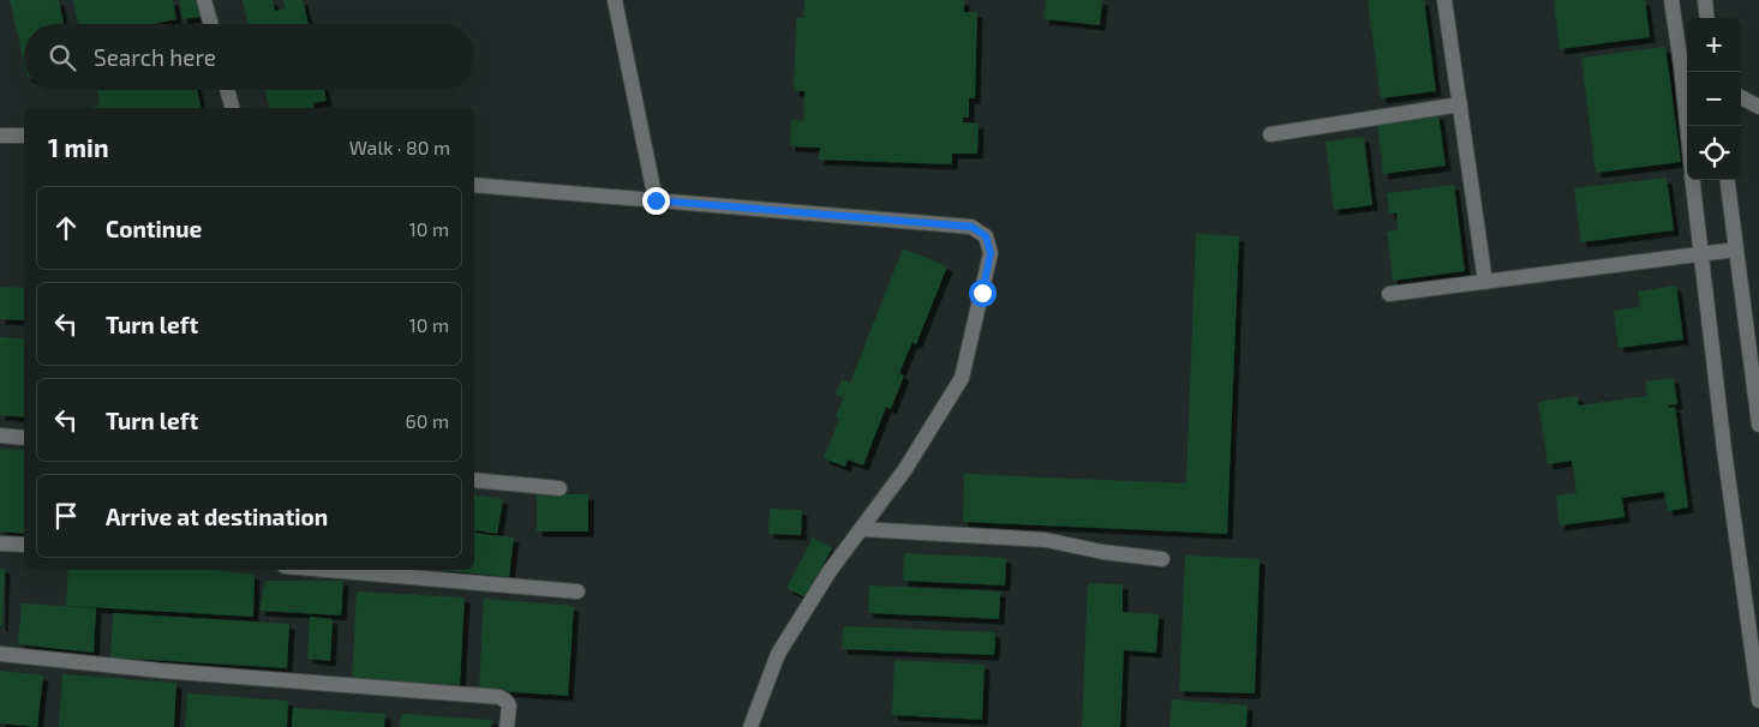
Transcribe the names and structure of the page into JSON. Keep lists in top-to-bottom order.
{
  "page": {
    "map_buttons": ["+", "−"],
    "search": "Search here",
    "heading": ["1 min", "Walk · 80 m"],
    "list": [
      ["Continue", "10 m"],
      ["Turn left", "10 m"],
      ["Turn left", "60 m"],
      "Arrive at destination"
    ]
  }
}
